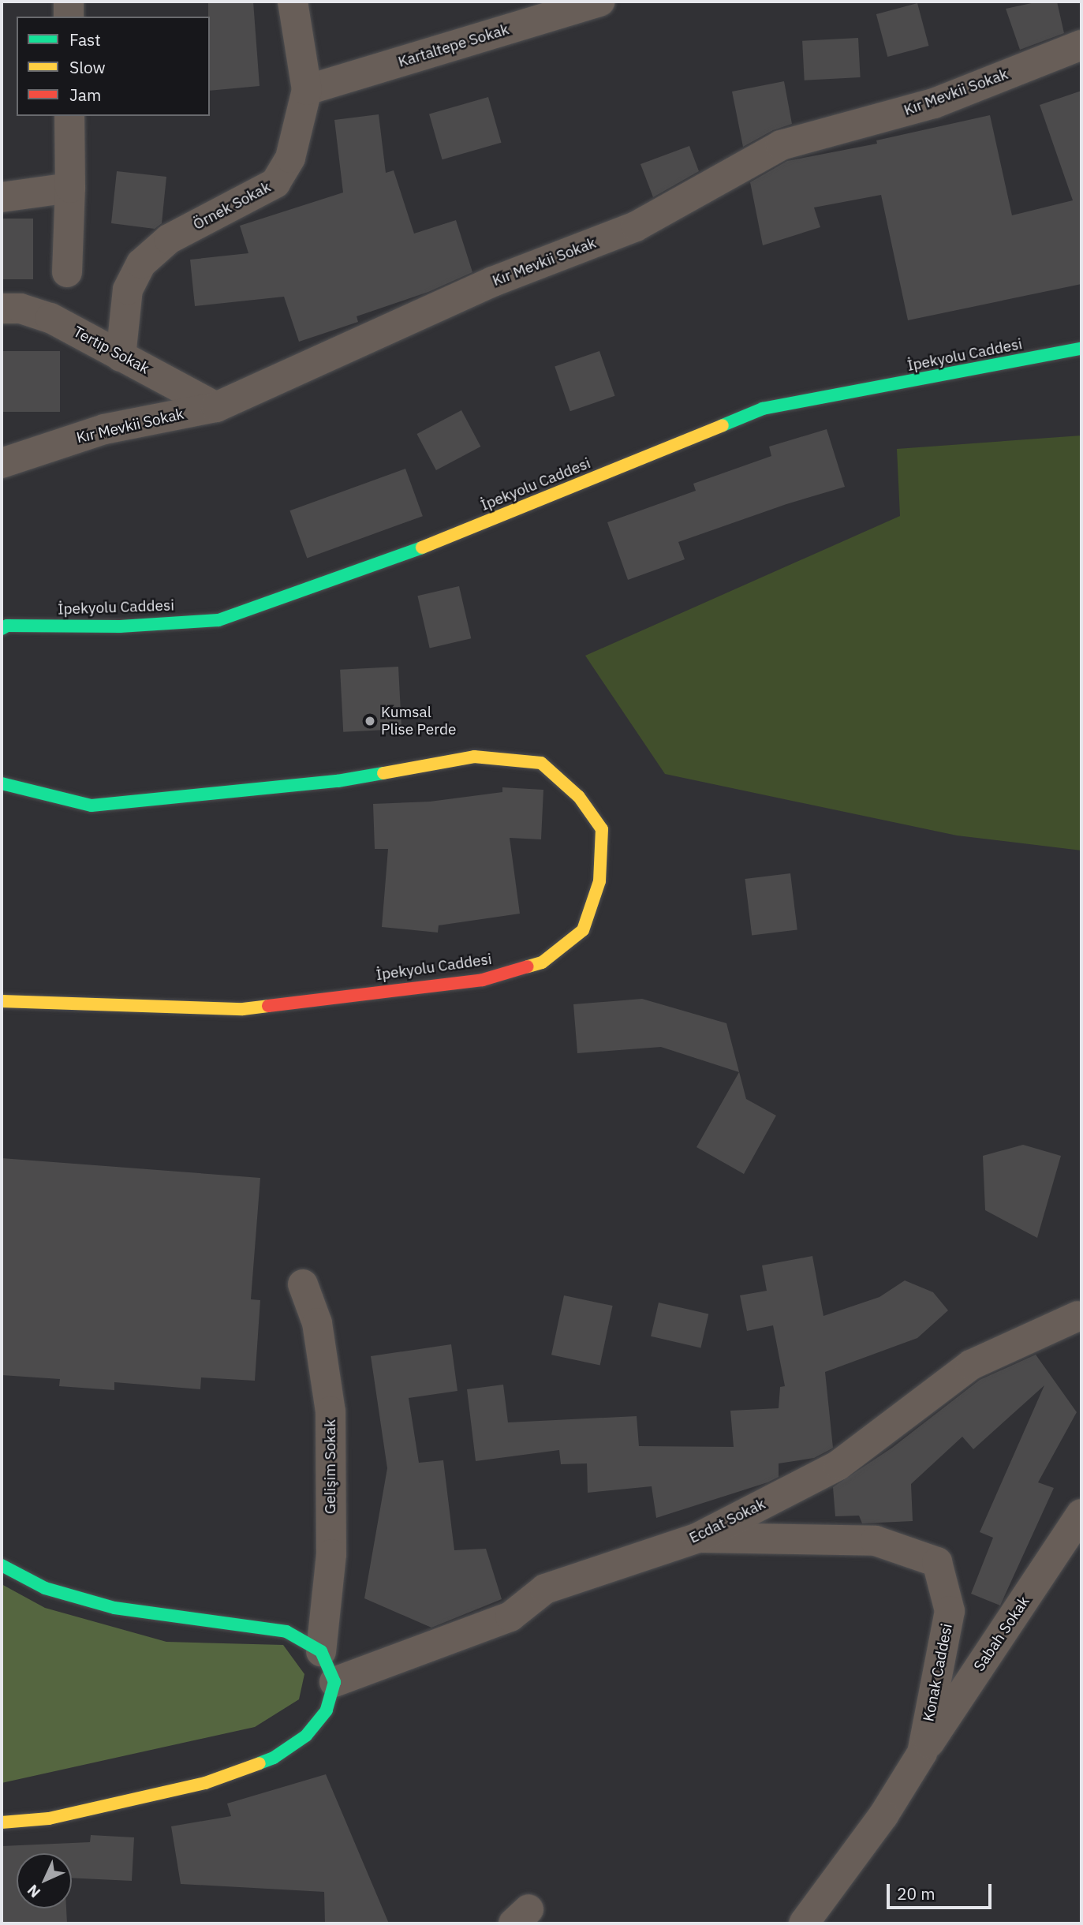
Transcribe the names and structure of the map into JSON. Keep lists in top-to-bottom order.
{
  "streets": {
    "street": [
      "Kartaltepe Sokak",
      "Kır Mevkii Sokak",
      "Örnek Sokak",
      "Tertip Sokak",
      "İpekyolu Caddesi",
      "Gelişim Sokak",
      "Ecdat Sokak",
      "Sabah Sokak",
      "Konak Caddesi"
    ]
  },
  "crossings": [
    ["Kartaltepe Sokak", "Örnek Sokak"],
    ["Kır Mevkii Sokak", "Tertip Sokak"],
    ["Örnek Sokak", "Tertip Sokak"],
    ["Ecdat Sokak", "Konak Caddesi"],
    ["Sabah Sokak", "Konak Caddesi"]
  ],
  "places": ["Kumsal Plise Perde"],
  "legend": ["Fast", "Slow", "Jam"],
  "scale_bar": "20 m",
  "north": "bottom left"
}
